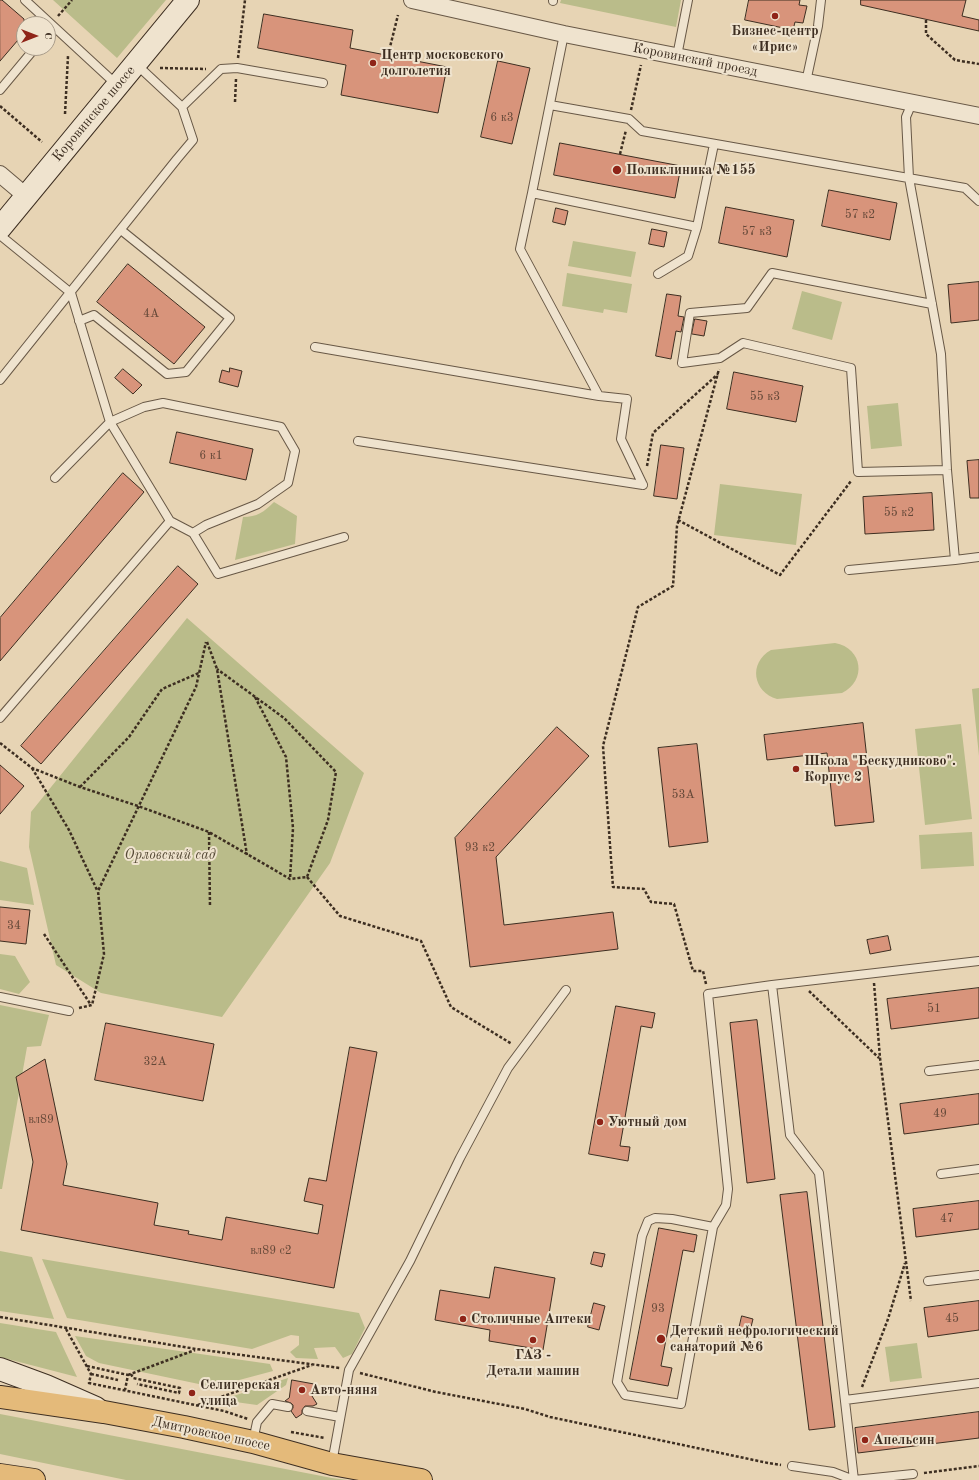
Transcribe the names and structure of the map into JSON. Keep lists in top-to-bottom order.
{
  "streets": {
    "main road": ["Коровинское шоссе", "Дмитровское шоссе"],
    "street": ["Коровинский проезд"]
  },
  "parks": ["Орловский сад"],
  "places": [
    "Бизнес-центр «Ирис»",
    "Центр московского долголетия",
    "Поликлиника №155",
    "Школа \"Бескудниково\". Корпус 2",
    "Уютный дом",
    "Столичные Аптеки",
    "Детский нефрологический санаторий №6",
    "ГАЗ - Детали машин",
    "Авто-няня",
    "Селигерская улица",
    "Апельсин"
  ],
  "house_numbers": [
    "6 к3",
    "57 к2",
    "57 к3",
    "4А",
    "55 к3",
    "6 к1",
    "55 к2",
    "53А",
    "93 к2",
    "34",
    "51",
    "32А",
    "49",
    "вл89",
    "47",
    "вл89 с2",
    "93",
    "45"
  ],
  "north": "right"
}
